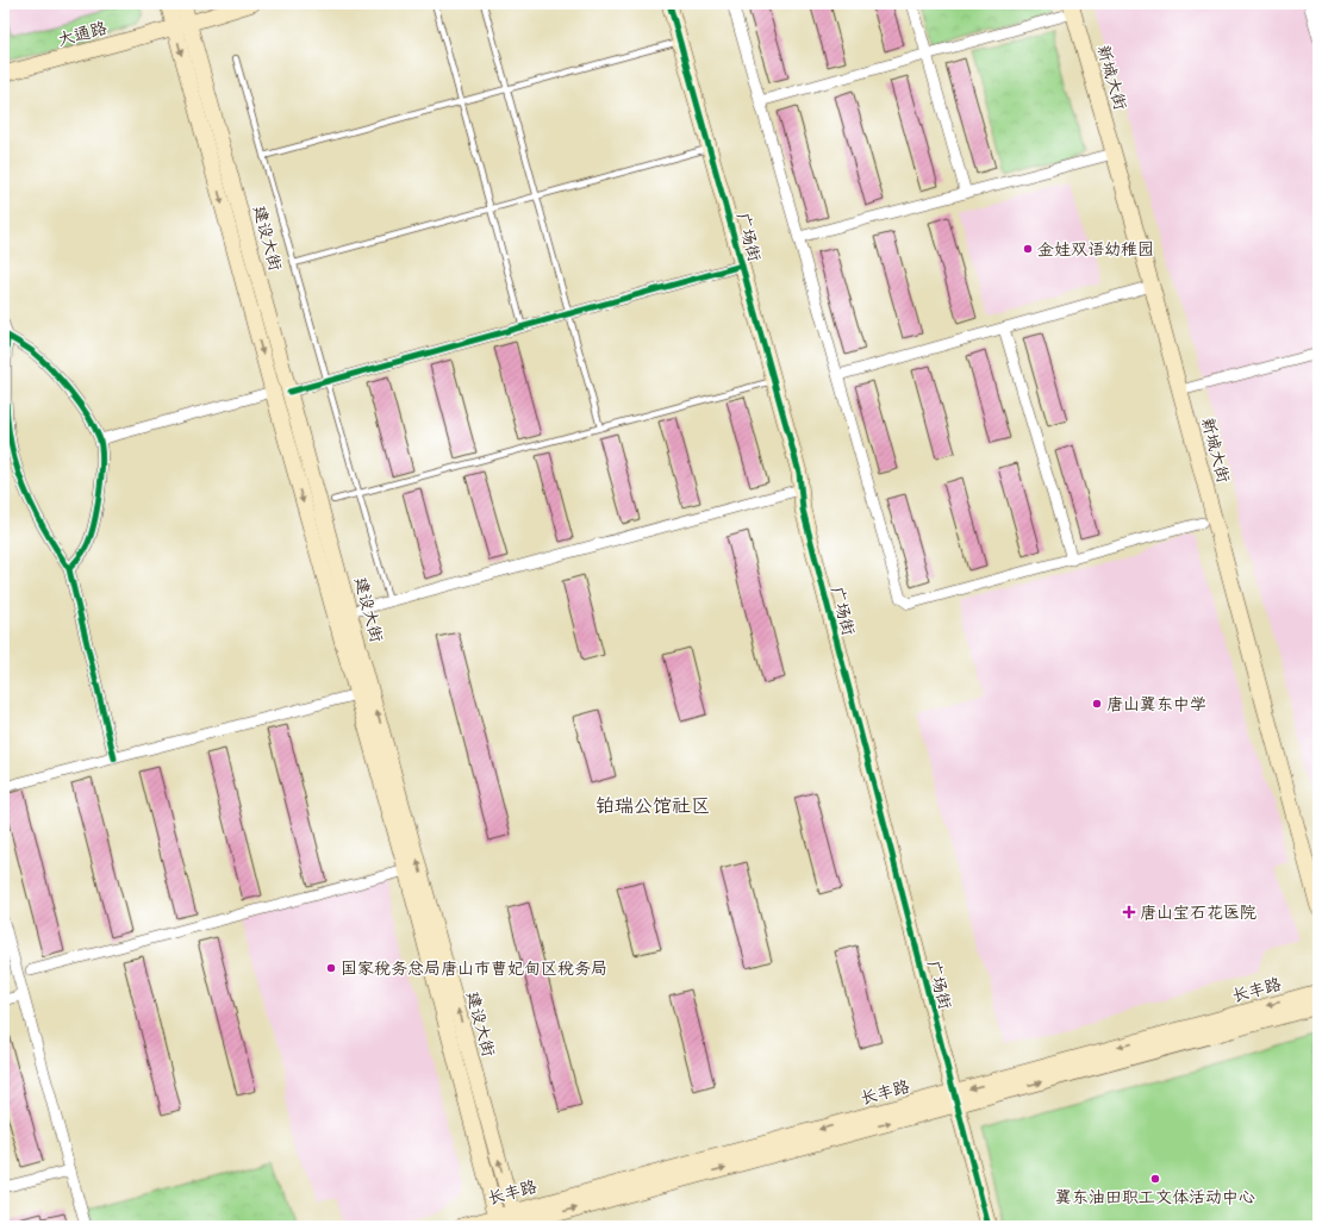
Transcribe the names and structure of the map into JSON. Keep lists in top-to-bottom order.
{
  "streets": {
    "main road": [
      "大通路",
      "新城大街",
      "广场街",
      "建设大街",
      "长丰路"
    ]
  },
  "crossings": [
    ["大通路", "建设大街"],
    ["广场街", "长丰路"],
    ["建设大街", "长丰路"]
  ],
  "districts": ["铂瑞公馆社区"],
  "places": {
    "other": [
      "金娃双语幼稚园",
      "唐山冀东中学",
      "国家税务总局唐山市曹妃甸区税务局",
      "冀东油田职工文体活动中心"
    ],
    "health": ["唐山宝石花医院"]
  }
}
